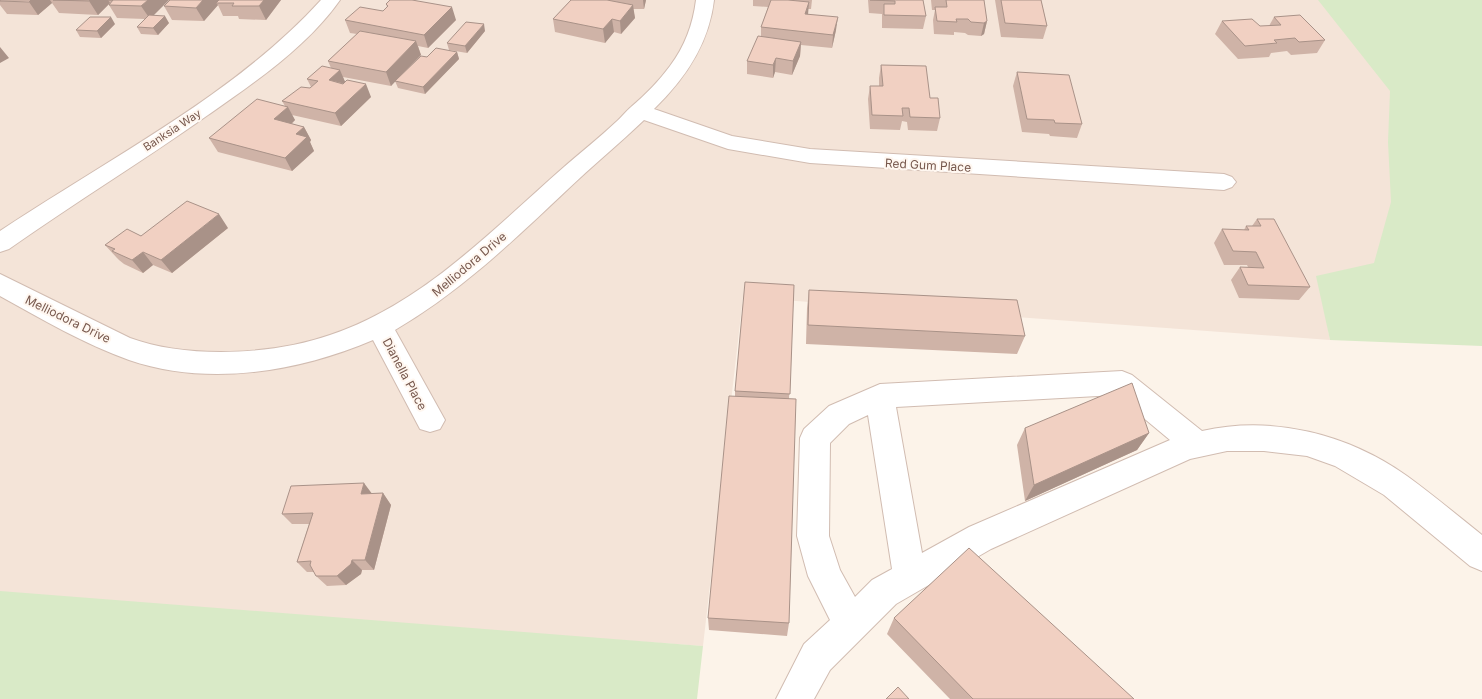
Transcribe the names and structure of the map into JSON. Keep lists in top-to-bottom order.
{
  "streets": {
    "street": [
      "Banksia Way",
      "Red Gum Place",
      "Melliodora Drive",
      "Dianella Place"
    ]
  },
  "crossings": [
    ["Red Gum Place", "Melliodora Drive"],
    ["Melliodora Drive", "Dianella Place"]
  ]
}
